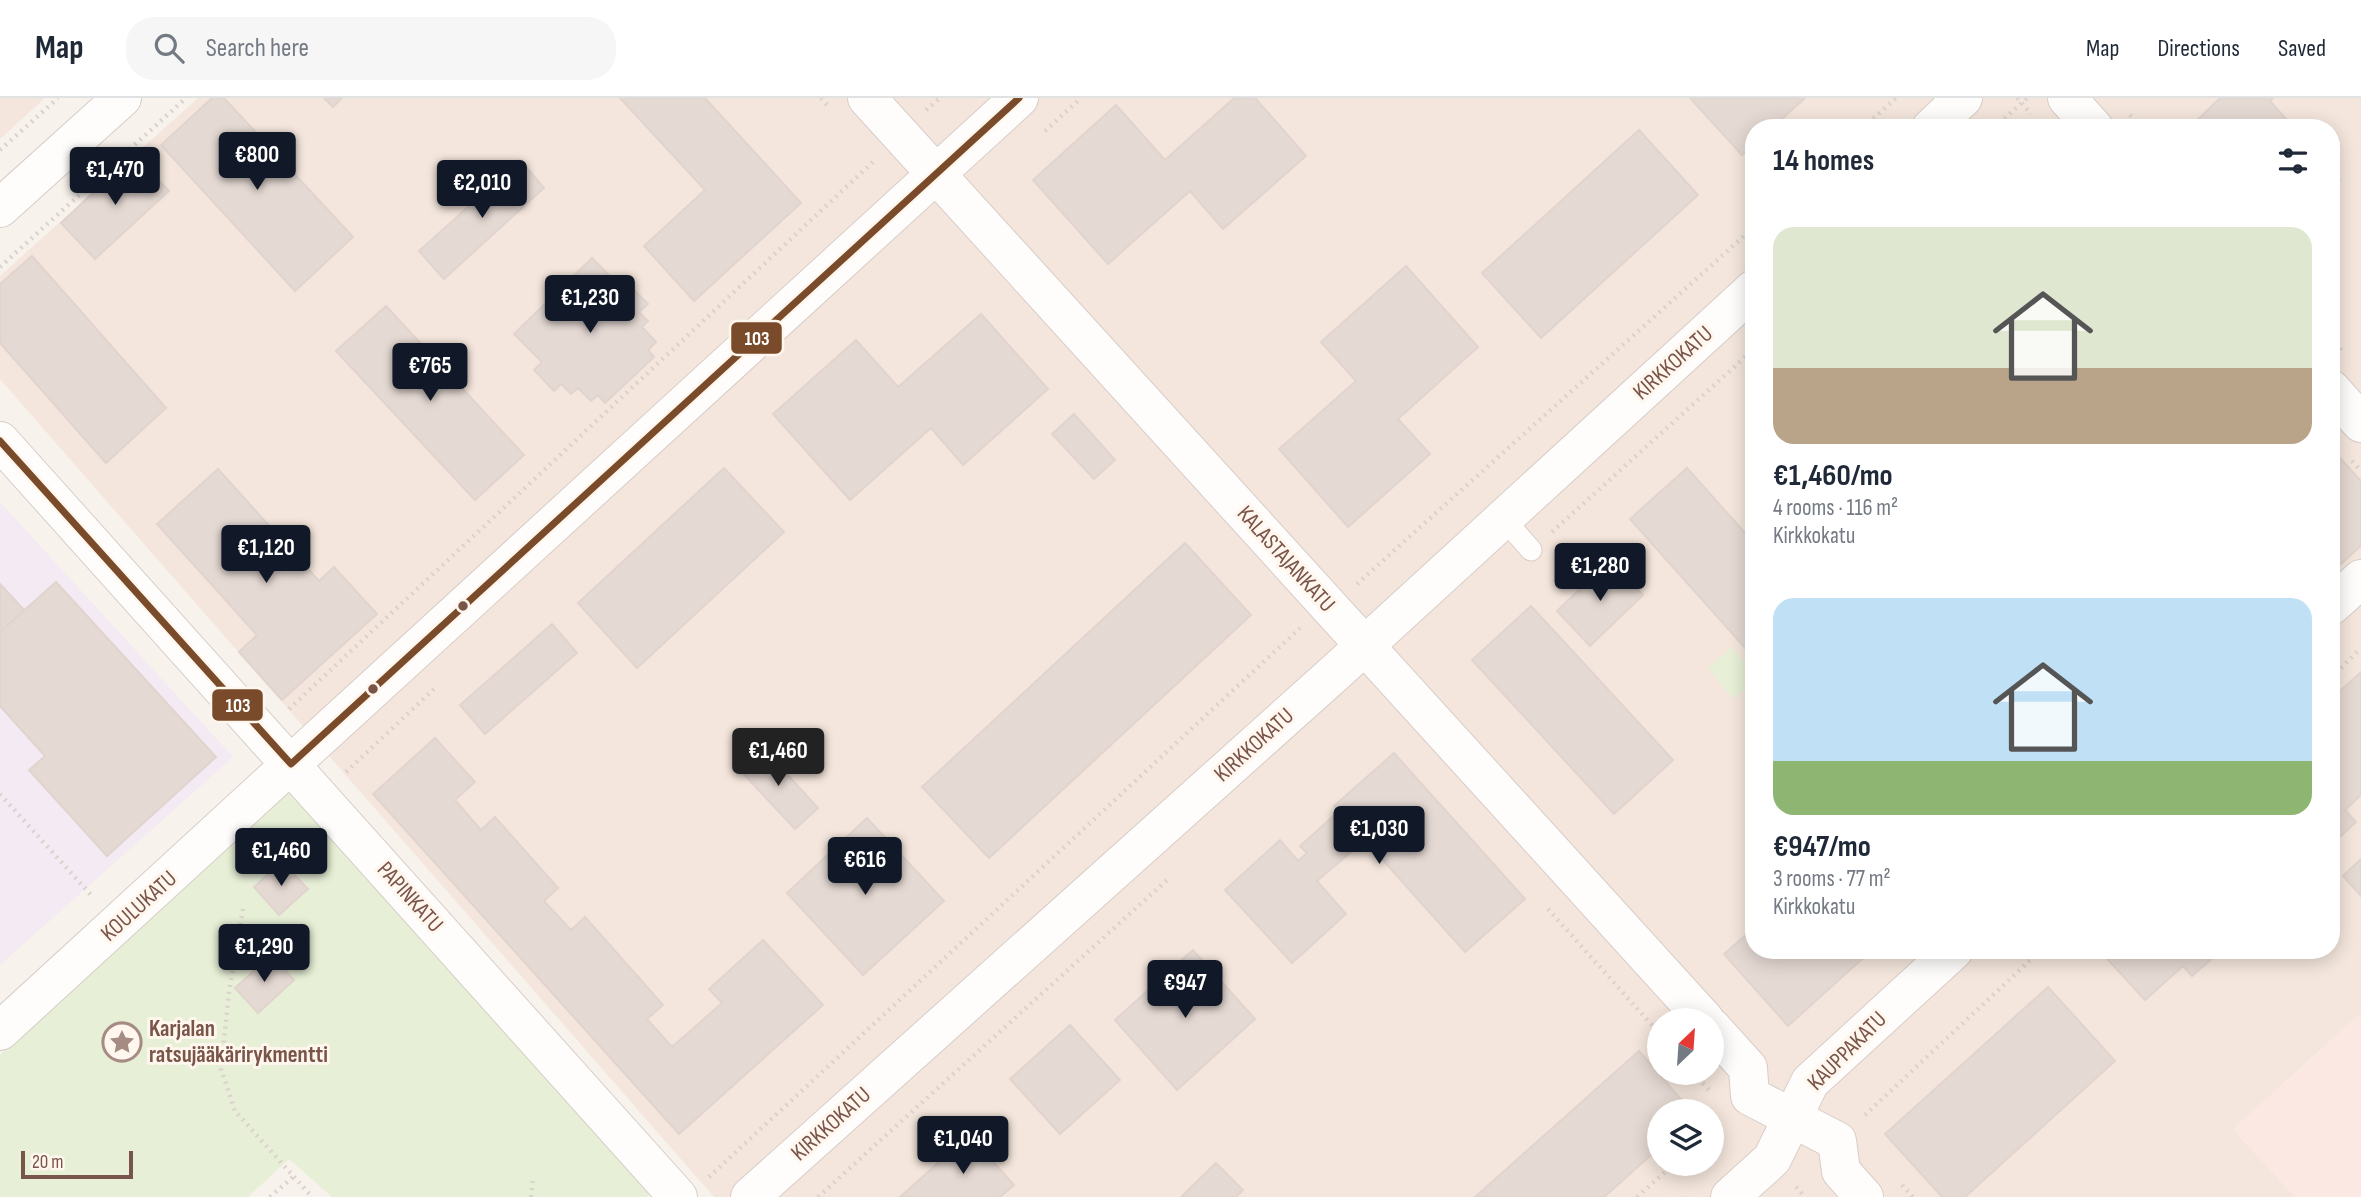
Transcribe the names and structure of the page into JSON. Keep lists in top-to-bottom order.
{
  "streets": {
    "street": [
      "KIRKKOKATU",
      "KALASTAJANKATU",
      "PAPINKATU",
      "KOULUKATU",
      "KAUPPAKATU"
    ]
  },
  "crossings": [
    ["KIRKKOKATU", "KALASTAJANKATU"],
    ["KALASTAJANKATU", "KOULUKATU"],
    ["PAPINKATU", "KOULUKATU"]
  ],
  "places": {
    "place": ["Karjalan ratsujääkärirykmentti"]
  },
  "lines": ["transit line 103"],
  "scale_bar": "20 m",
  "north": "top right",
  "page": {
    "header": "Map",
    "search": "Search here",
    "nav": ["Map", "Directions", "Saved"],
    "heading": "14 homes",
    "price": [
      "€800",
      "€1,470",
      "€2,010",
      "€1,230",
      "€765",
      "€1,120",
      "€1,280",
      "€1,460",
      "€1,030",
      "€1,460",
      "€616",
      "€1,290",
      "€947",
      "€1,040"
    ],
    "list": [
      {
        "name": "€1,460/mo",
        "note": "4 rooms · 116 m² · Kirkkokatu"
      },
      {
        "name": "€947/mo",
        "note": "3 rooms · 77 m² · Kirkkokatu"
      }
    ],
    "scale": "20 m"
  }
}
